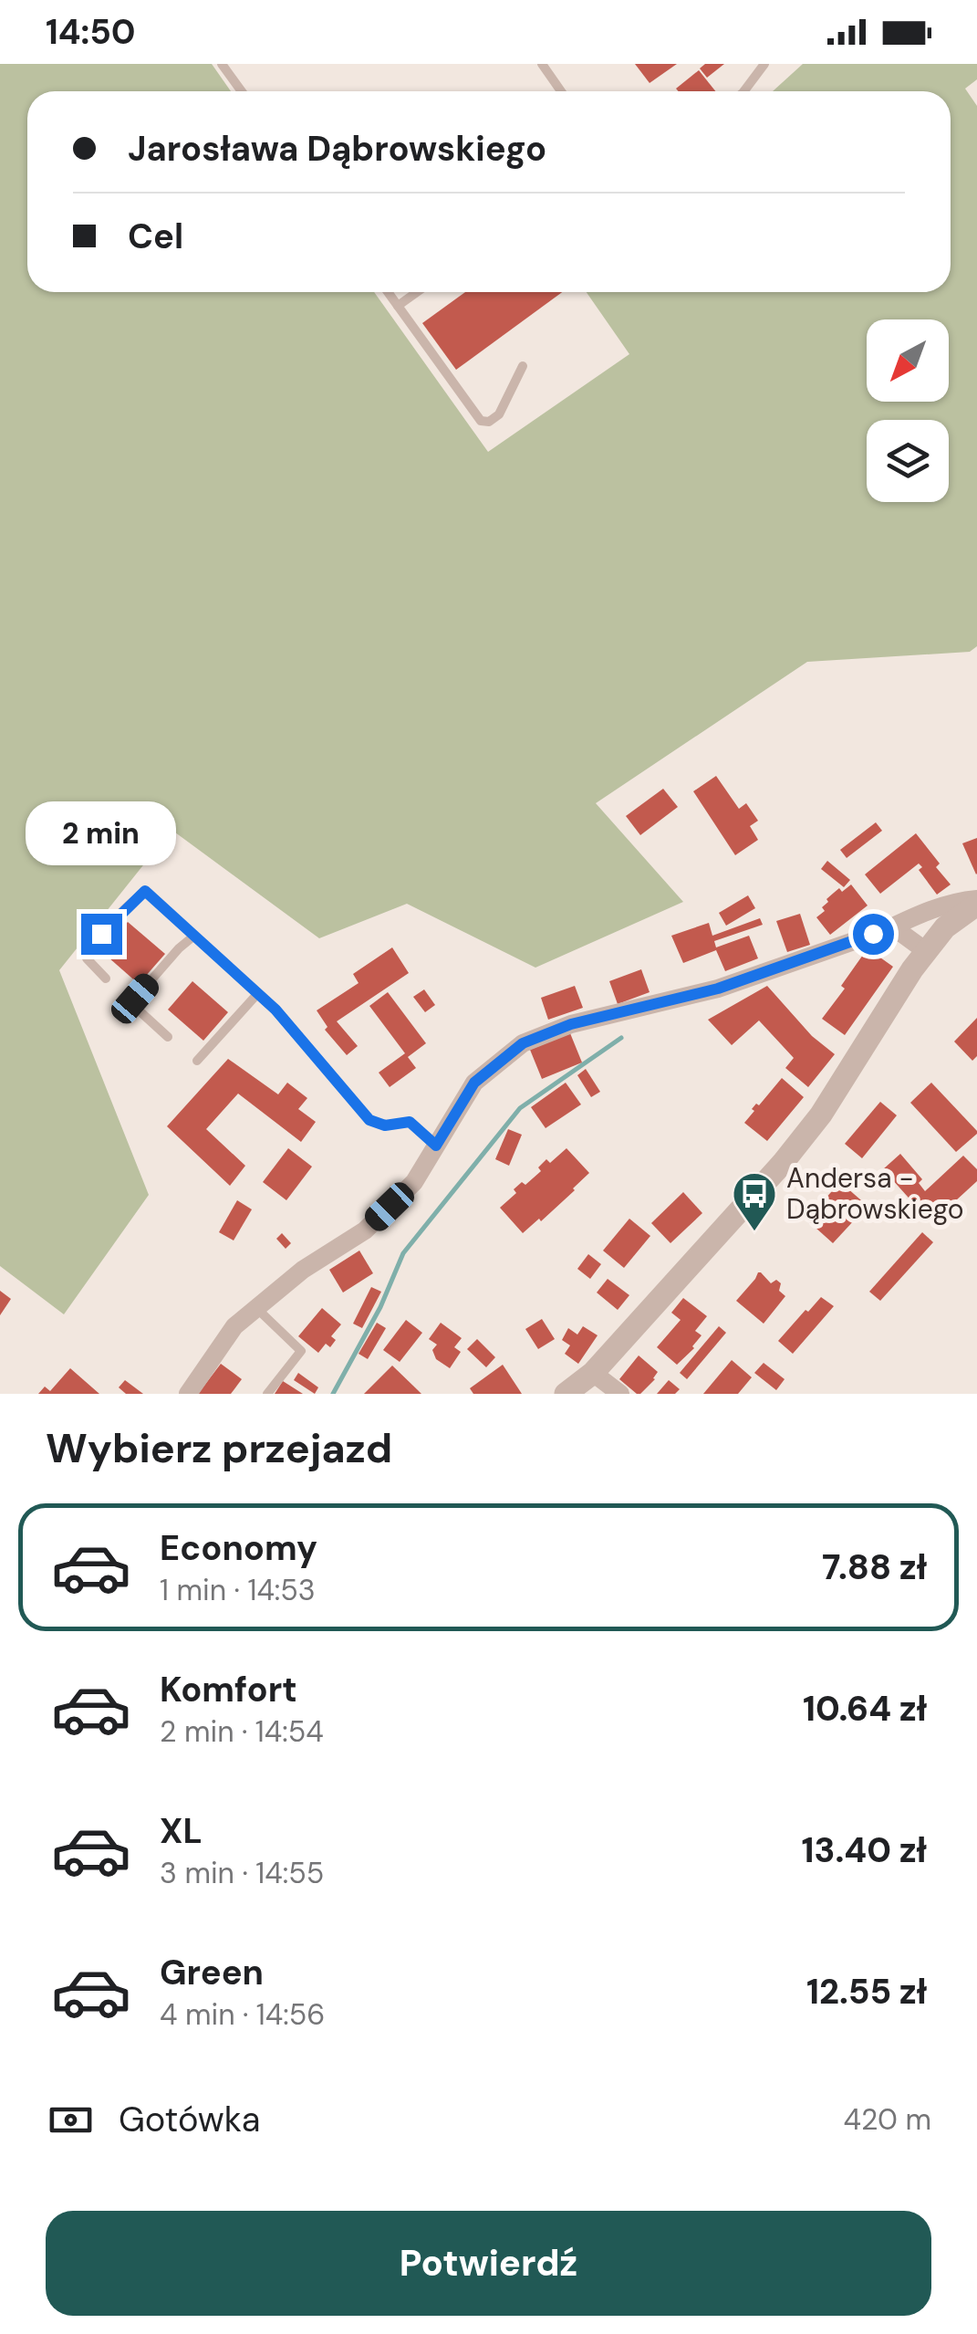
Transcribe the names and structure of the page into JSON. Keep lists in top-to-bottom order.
{
  "places": {
    "bus stop": ["Andersa - Dąbrowskiego"]
  },
  "north": "bottom left",
  "page": {
    "status": "14:50",
    "banner": ["Jarosława Dąbrowskiego", "Cel"],
    "bubble": "2 min",
    "heading": "Wybierz przejazd",
    "list": [
      {
        "name": "Economy",
        "note": "1 min · 14:53",
        "value": "7.88 zł"
      },
      {
        "name": "Komfort",
        "note": "2 min · 14:54",
        "value": "10.64 zł"
      },
      {
        "name": "XL",
        "note": "3 min · 14:55",
        "value": "13.40 zł"
      },
      {
        "name": "Green",
        "note": "4 min · 14:56",
        "value": "12.55 zł"
      }
    ],
    "pay": ["Gotówka", "420 m"],
    "buttons": "Potwierdź"
  }
}
